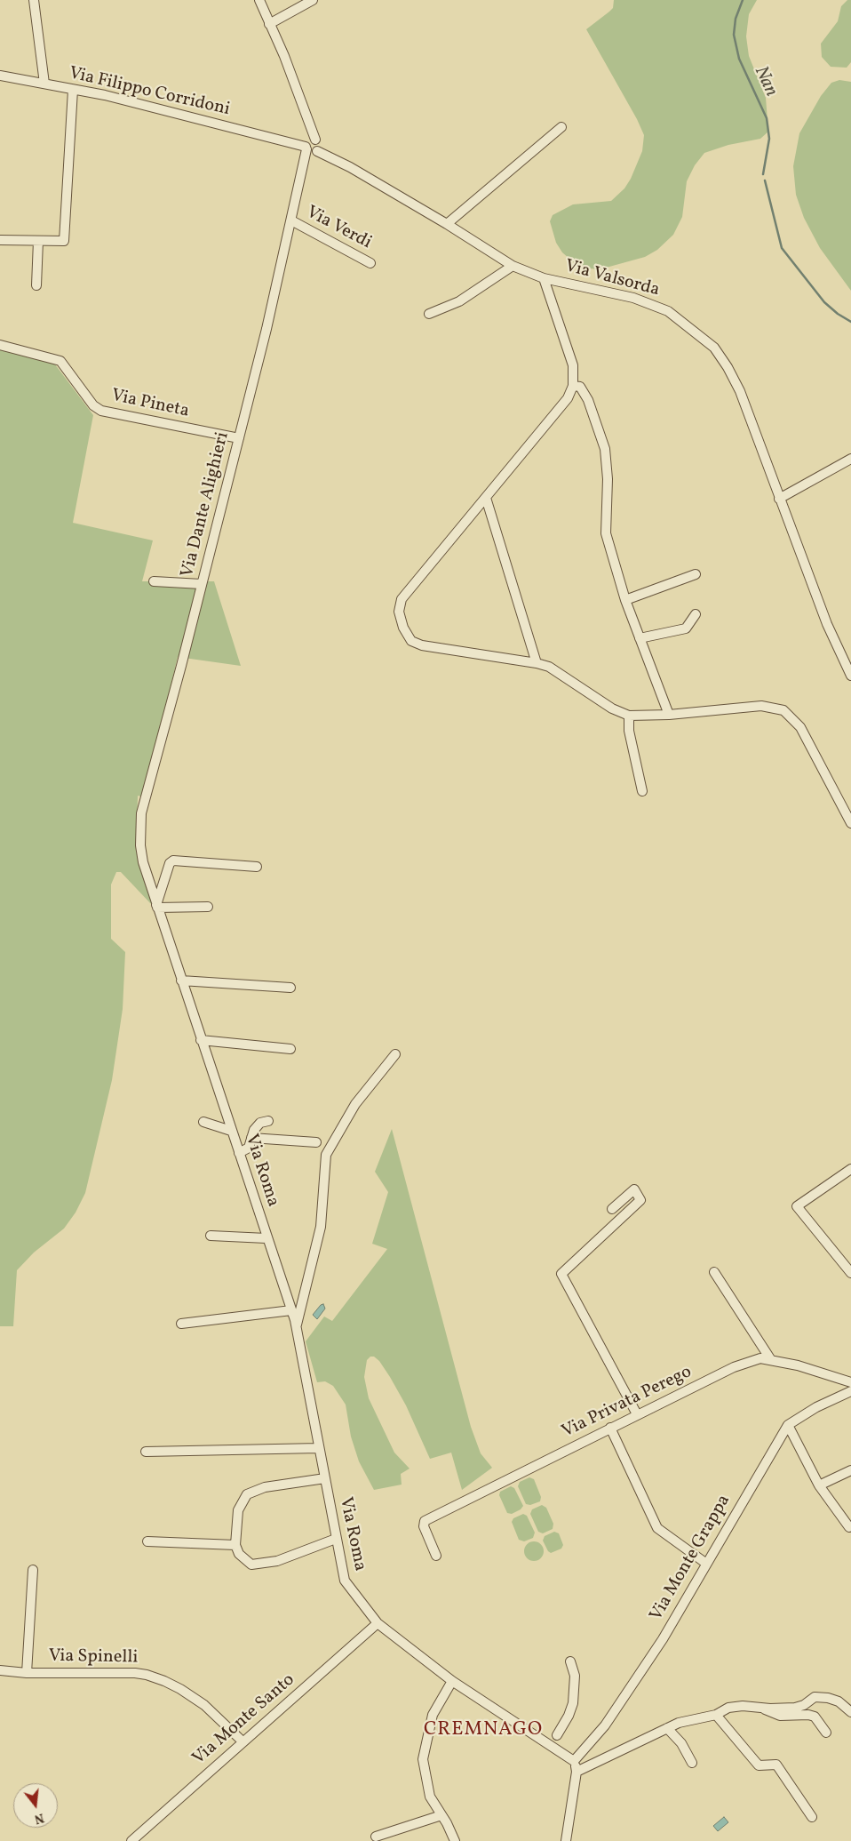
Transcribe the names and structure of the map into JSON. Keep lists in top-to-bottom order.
{
  "streets": {
    "street": [
      "Via Filippo Corridoni",
      "Via Verdi",
      "Via Valsorda",
      "Via Pineta",
      "Via Dante Alighieri",
      "Via Roma",
      "Via Privata Perego",
      "Via Monte Grappa",
      "Via Spinelli",
      "Via Monte Santo"
    ]
  },
  "crossings": [
    ["Via Filippo Corridoni", "Via Valsorda"],
    ["Via Filippo Corridoni", "Via Dante Alighieri"],
    ["Via Verdi", "Via Dante Alighieri"],
    ["Via Valsorda", "Via Dante Alighieri"],
    ["Via Pineta", "Via Dante Alighieri"],
    ["Via Dante Alighieri", "Via Roma"],
    ["Via Roma", "Via Monte Grappa"],
    ["Via Roma", "Via Monte Santo"],
    ["Via Spinelli", "Via Monte Santo"]
  ],
  "districts": ["CREMNAGO"],
  "water": ["Nan"],
  "north": "bottom"
}
